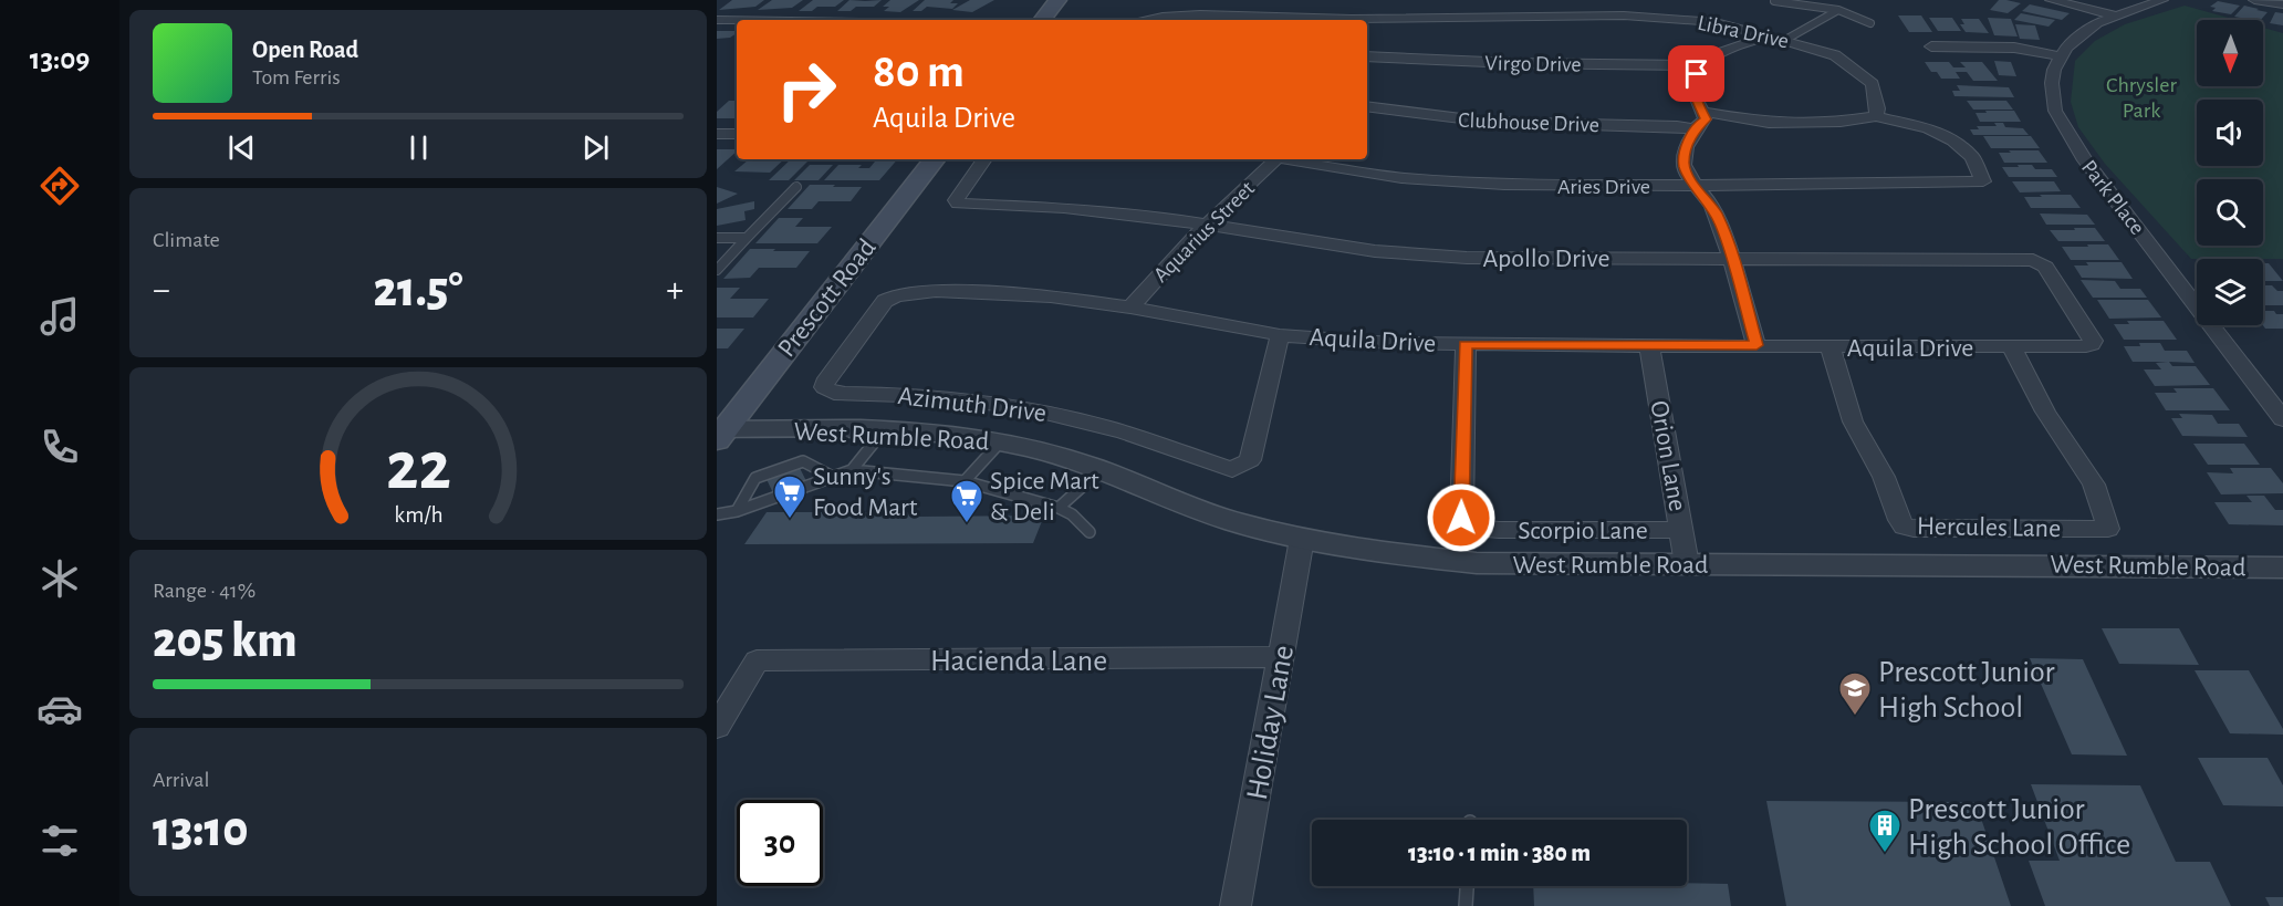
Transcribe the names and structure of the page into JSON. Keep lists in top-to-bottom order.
{
  "streets": {
    "main road": ["Prescott Road"],
    "street": [
      "Libra Drive",
      "Virgo Drive",
      "Clubhouse Drive",
      "Aries Drive",
      "Park Place",
      "Aquarius Street",
      "Apollo Drive",
      "Aquila Drive",
      "Azimuth Drive",
      "West Rumble Road",
      "Orion Lane",
      "Hercules Lane",
      "Scorpio Lane",
      "Hacienda Lane",
      "Holiday Lane"
    ]
  },
  "crossings": [
    ["Libra Drive", "Aries Drive"],
    ["Aquarius Street", "Apollo Drive"],
    ["Aquarius Street", "Aquila Drive"],
    ["Apollo Drive", "Aquila Drive"],
    ["Prescott Road", "West Rumble Road"],
    ["Aquila Drive", "Azimuth Drive"],
    ["Aquila Drive", "Orion Lane"],
    ["Aquila Drive", "Hercules Lane"],
    ["Aquila Drive", "Scorpio Lane"],
    ["West Rumble Road", "Orion Lane"],
    ["West Rumble Road", "Scorpio Lane"],
    ["West Rumble Road", "Holiday Lane"],
    ["Orion Lane", "Scorpio Lane"],
    ["Hacienda Lane", "Holiday Lane"]
  ],
  "parks": ["Chrysler Park"],
  "places": {
    "supermarket": ["Sunny's Food Mart", "Spice Mart & Deli"],
    "school or university": ["Prescott Junior High School"],
    "building": ["Prescott Junior High School Office"]
  },
  "north": "bottom",
  "page": {
    "tabs": "13:09",
    "turn": ["80 m", "Aquila Drive"],
    "song": ["Open Road", "Tom Ferris"],
    "tile": [
      "Climate",
      ["Range · 41%", "205 km"],
      ["Arrival", "13:10"]
    ],
    "heat": ["−", "21.5°", "+"],
    "limit": "30",
    "trip": "13:10 · 1 min · 380 m",
    "gauge": ["22", "km/h"]
  }
}
